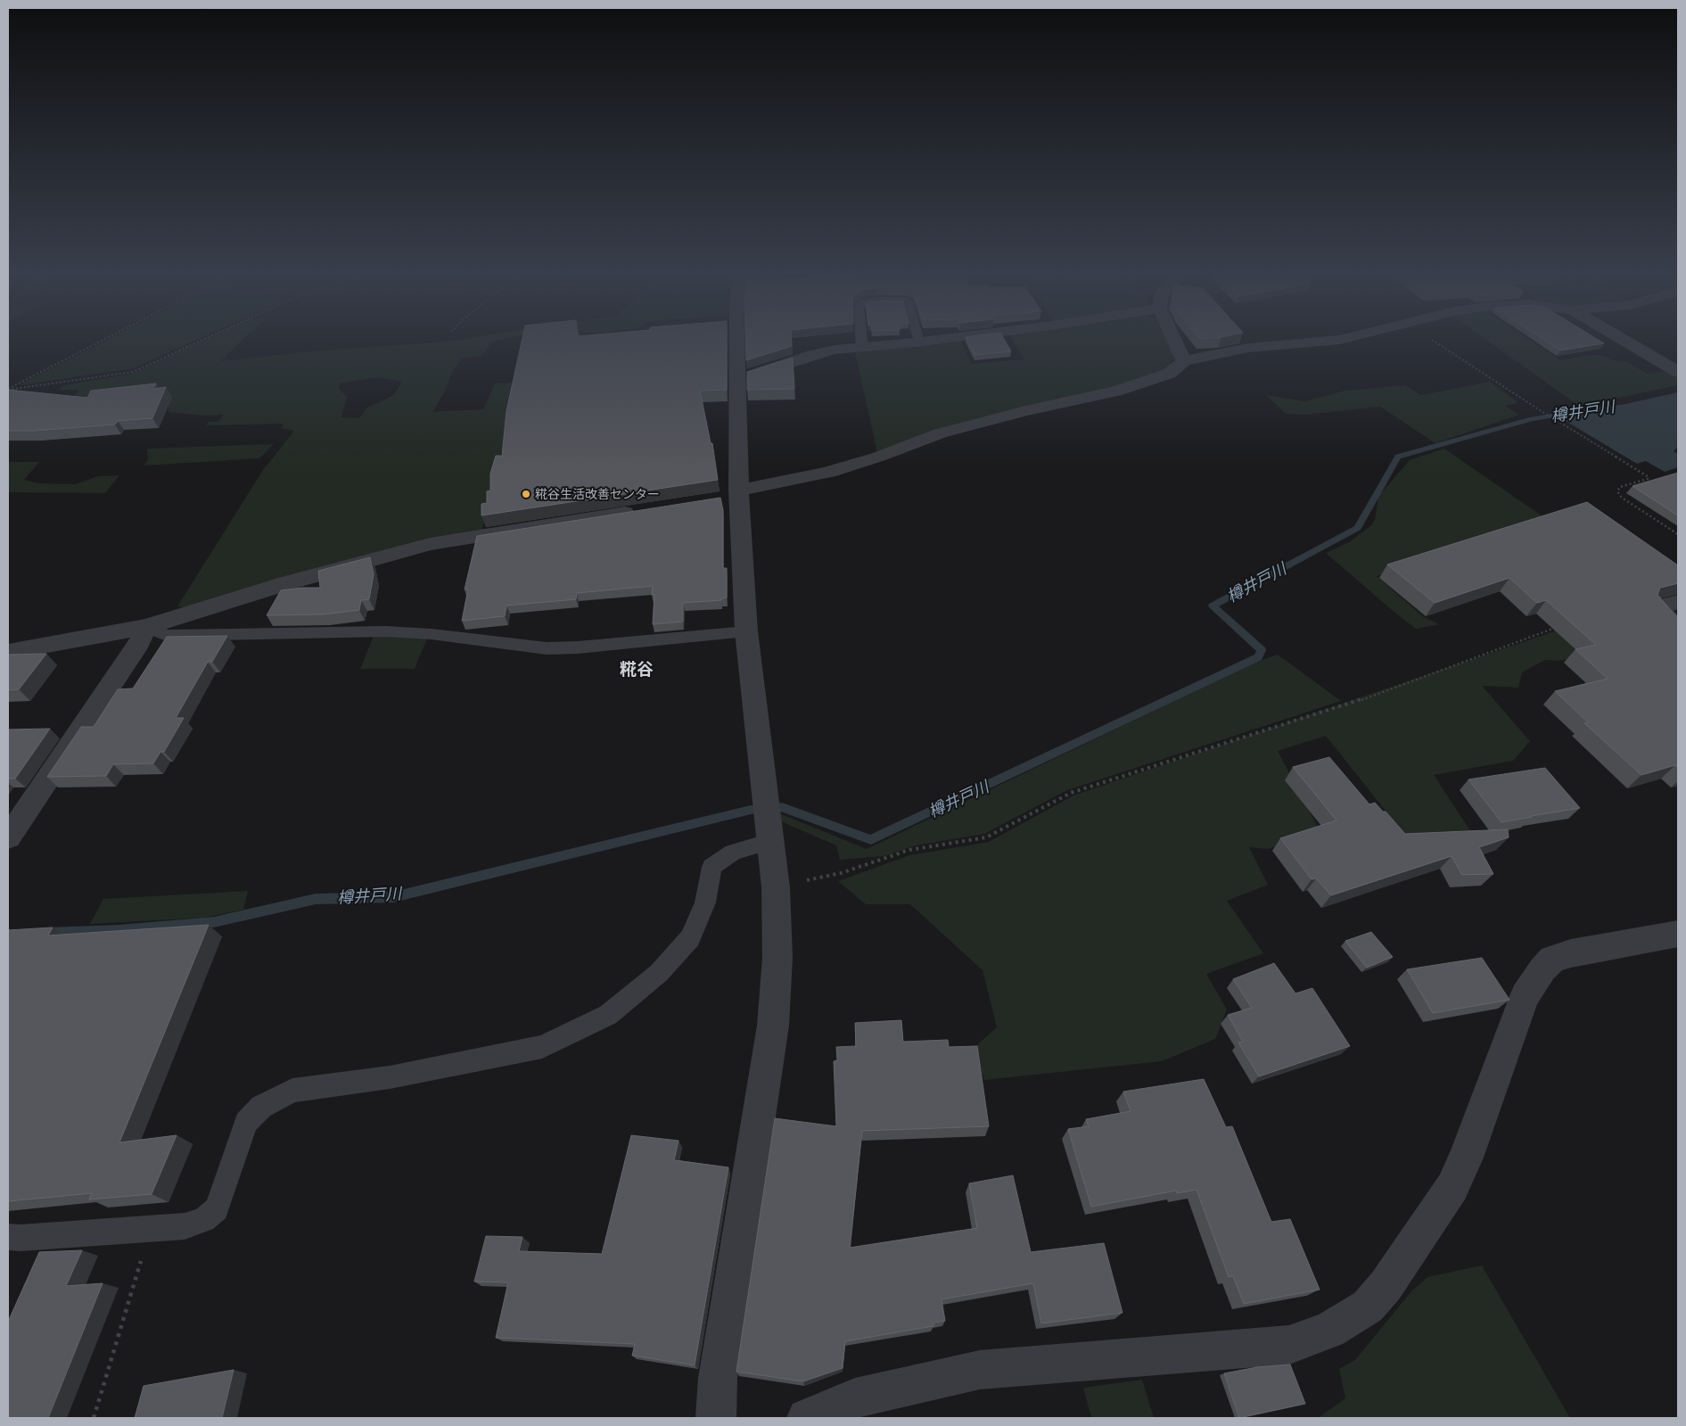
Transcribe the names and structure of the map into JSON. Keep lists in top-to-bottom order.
{
  "districts": ["糀谷"],
  "water": ["樽井戸川"],
  "places": ["糀谷生活改善センター"]
}
